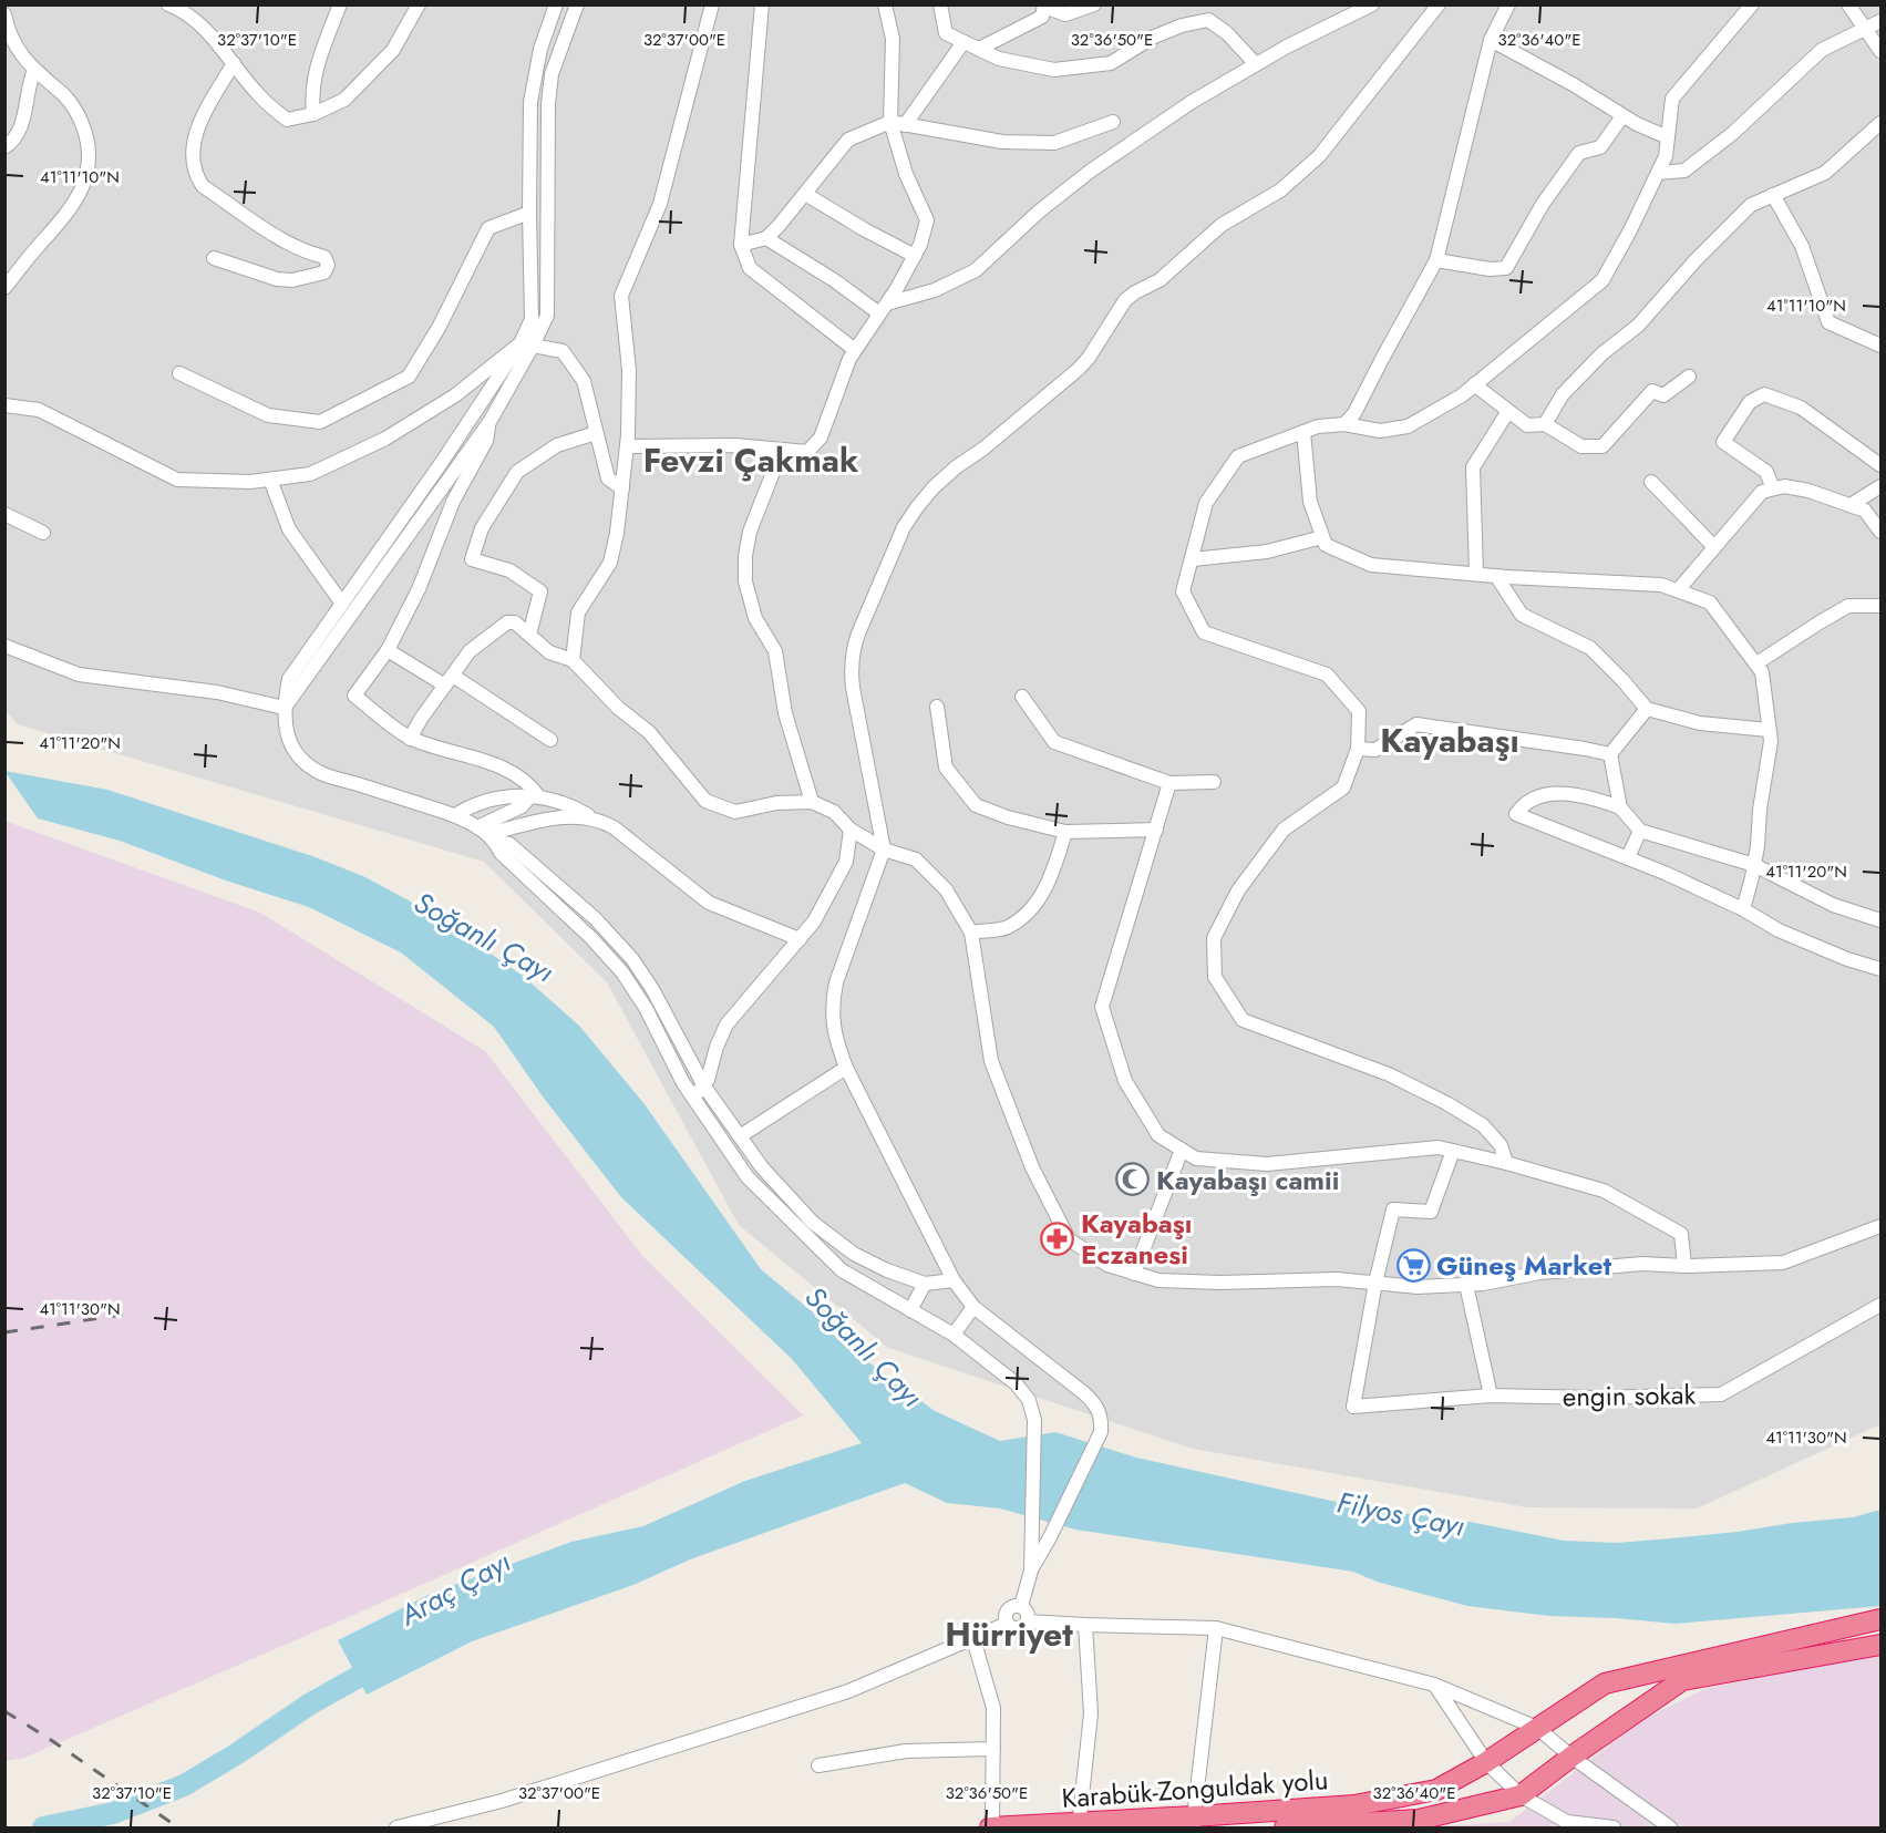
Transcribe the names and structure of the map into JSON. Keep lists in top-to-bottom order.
{
  "streets": {
    "highway": ["Karabük-Zonguldak yolu"],
    "street": ["engin sokak"]
  },
  "districts": ["Fevzi Çakmak", "Kayabaşı", "Hürriyet"],
  "water": ["Soğanlı Çayı", "Filyos Çayı", "Araç Çayı"],
  "places": {
    "mosque": ["Kayabaşı camii"],
    "pharmacy": ["Kayabaşı Eczanesi"],
    "supermarket": ["Güneş Market"]
  },
  "coordinates": [
    "32°37'10\"E",
    "32°37'00\"E",
    "32°36'50\"E",
    "32°36'40\"E",
    "41°11'10\"N",
    "41°11'20\"N",
    "41°11'30\"N"
  ]
}
